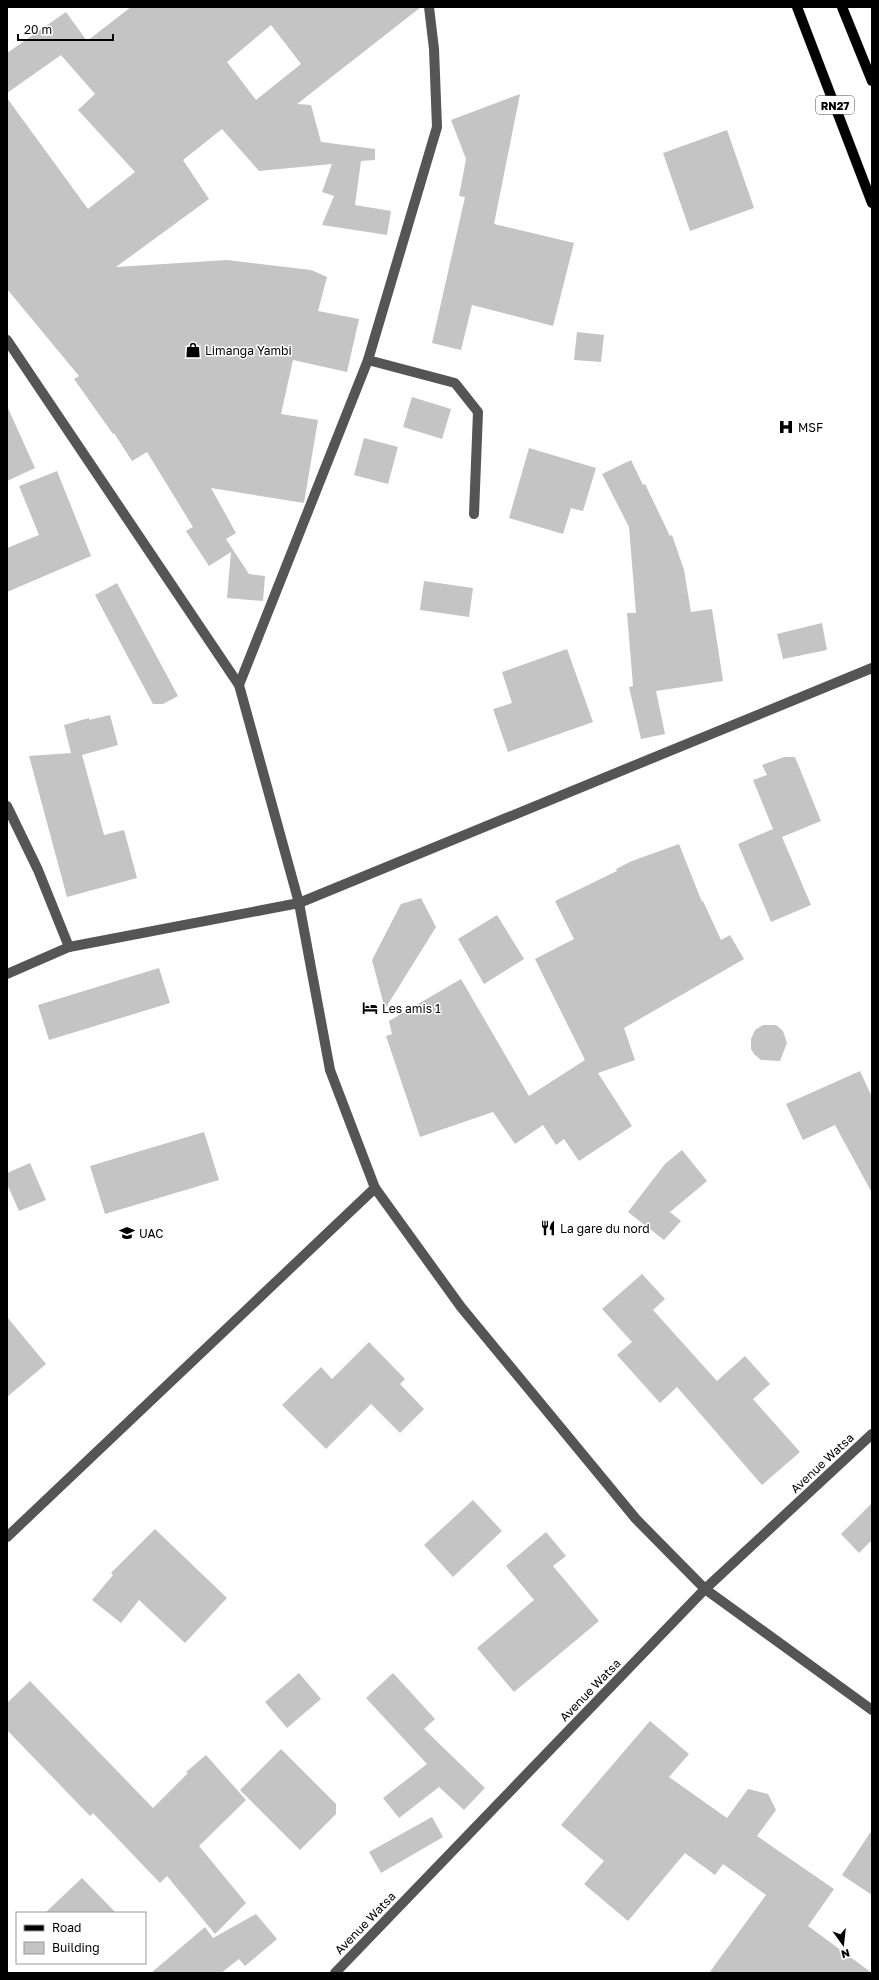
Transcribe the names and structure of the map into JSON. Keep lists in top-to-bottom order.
{
  "streets": {
    "main road": ["RN27"],
    "street": ["Avenue Watsa"]
  },
  "places": {
    "shop": ["Limanga Yambi"],
    "hospital": ["MSF"],
    "hotel": ["Les amis 1"],
    "restaurant": ["La gare du nord"],
    "school or university": ["UAC"]
  },
  "legend": ["Road", "Building"],
  "scale_bar": "20 m",
  "north": "bottom"
}
